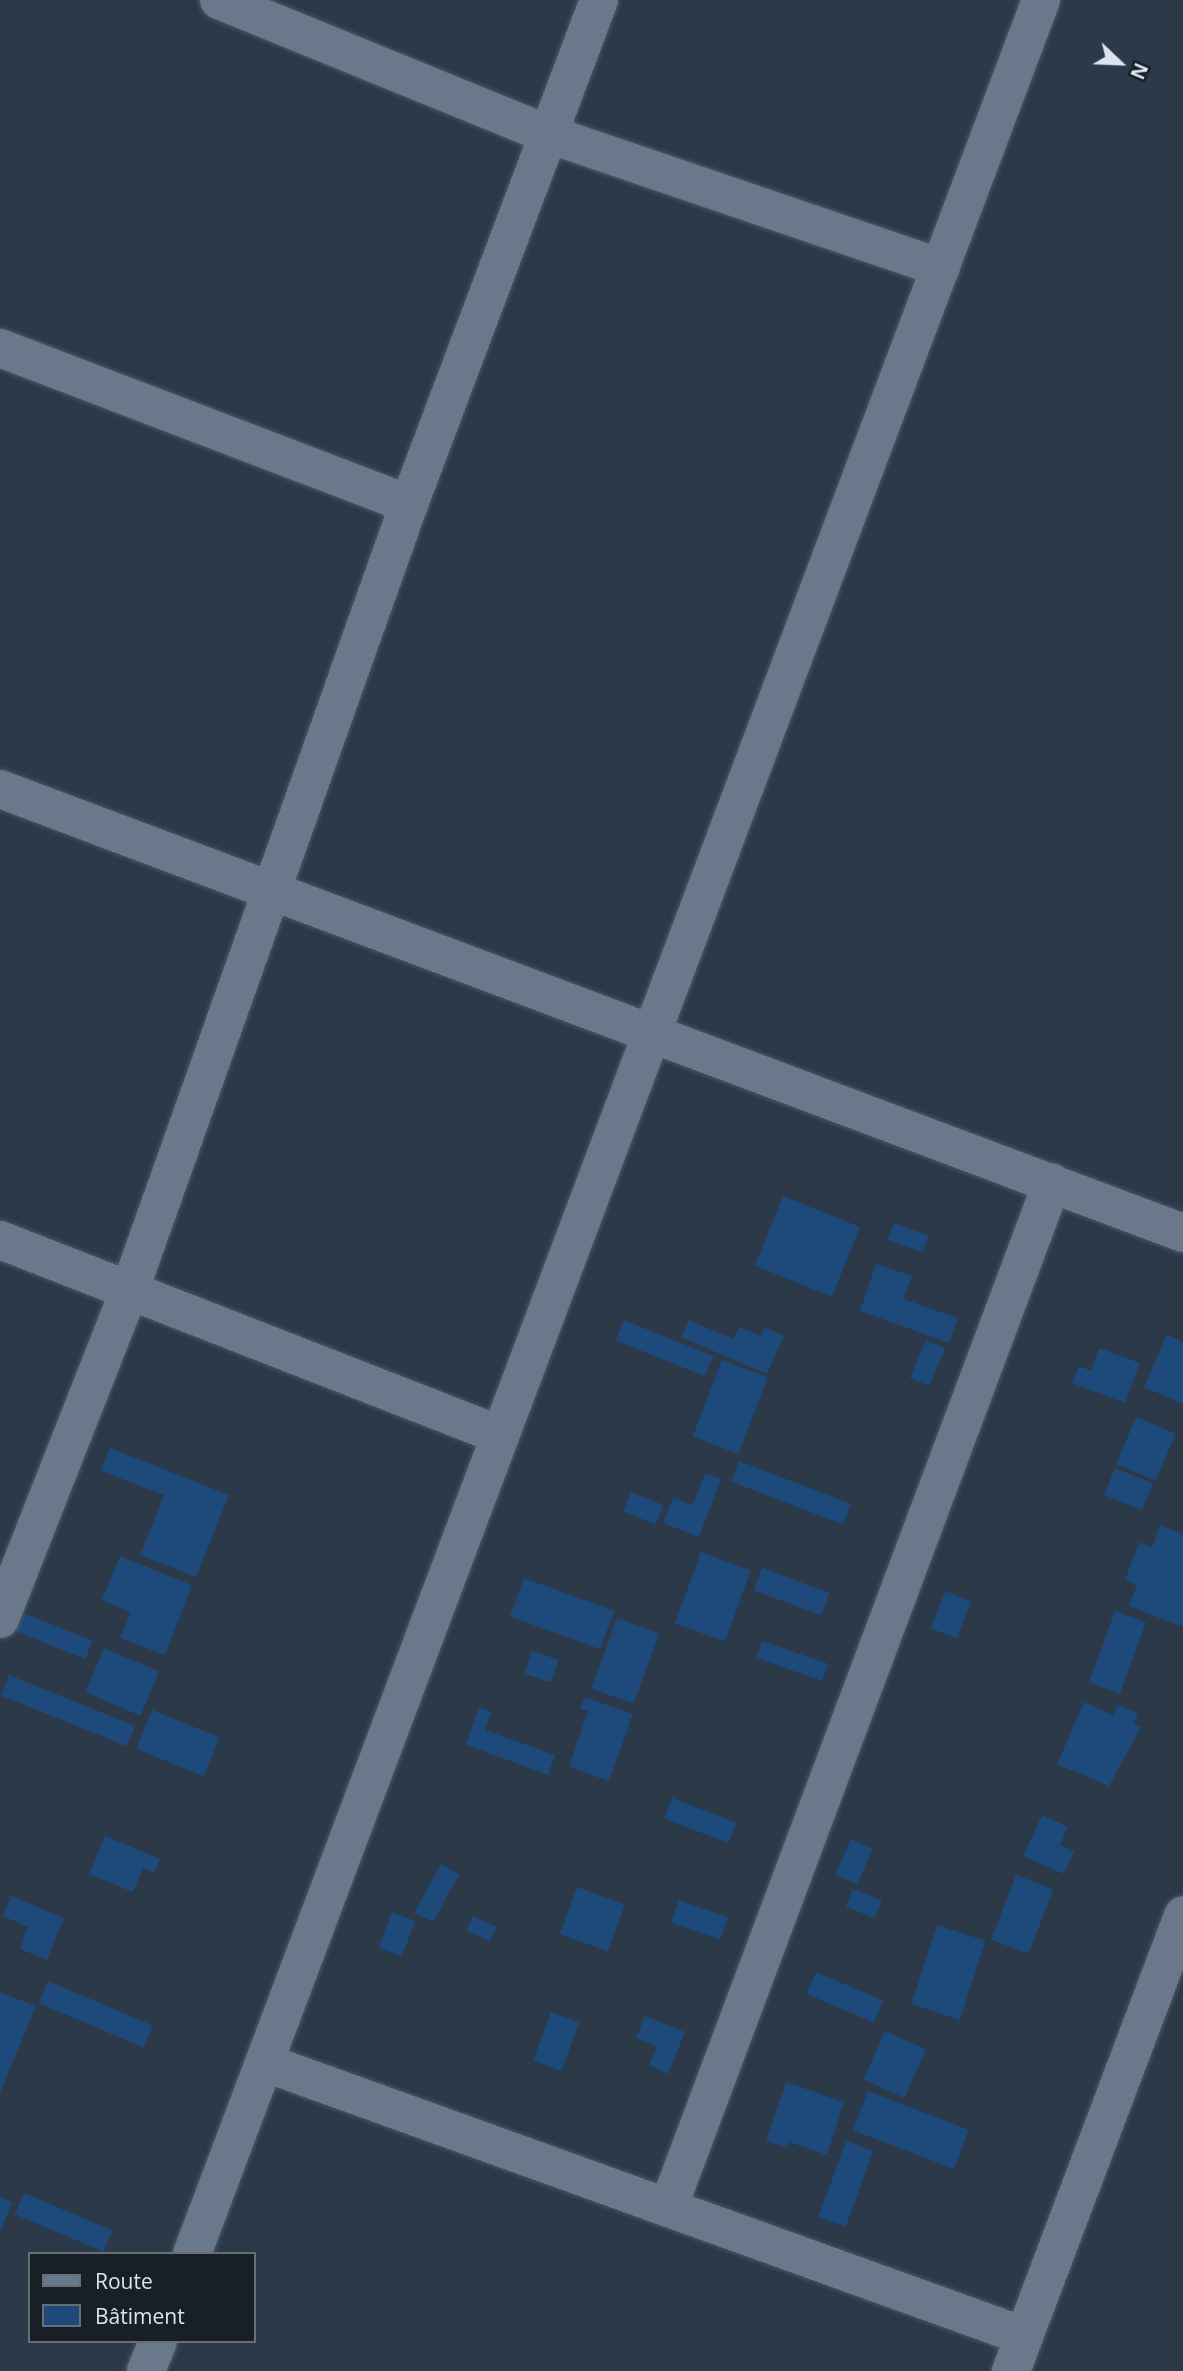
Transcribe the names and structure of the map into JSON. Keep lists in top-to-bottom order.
{
  "legend": ["Route", "Bâtiment"],
  "north": "bottom right"
}
